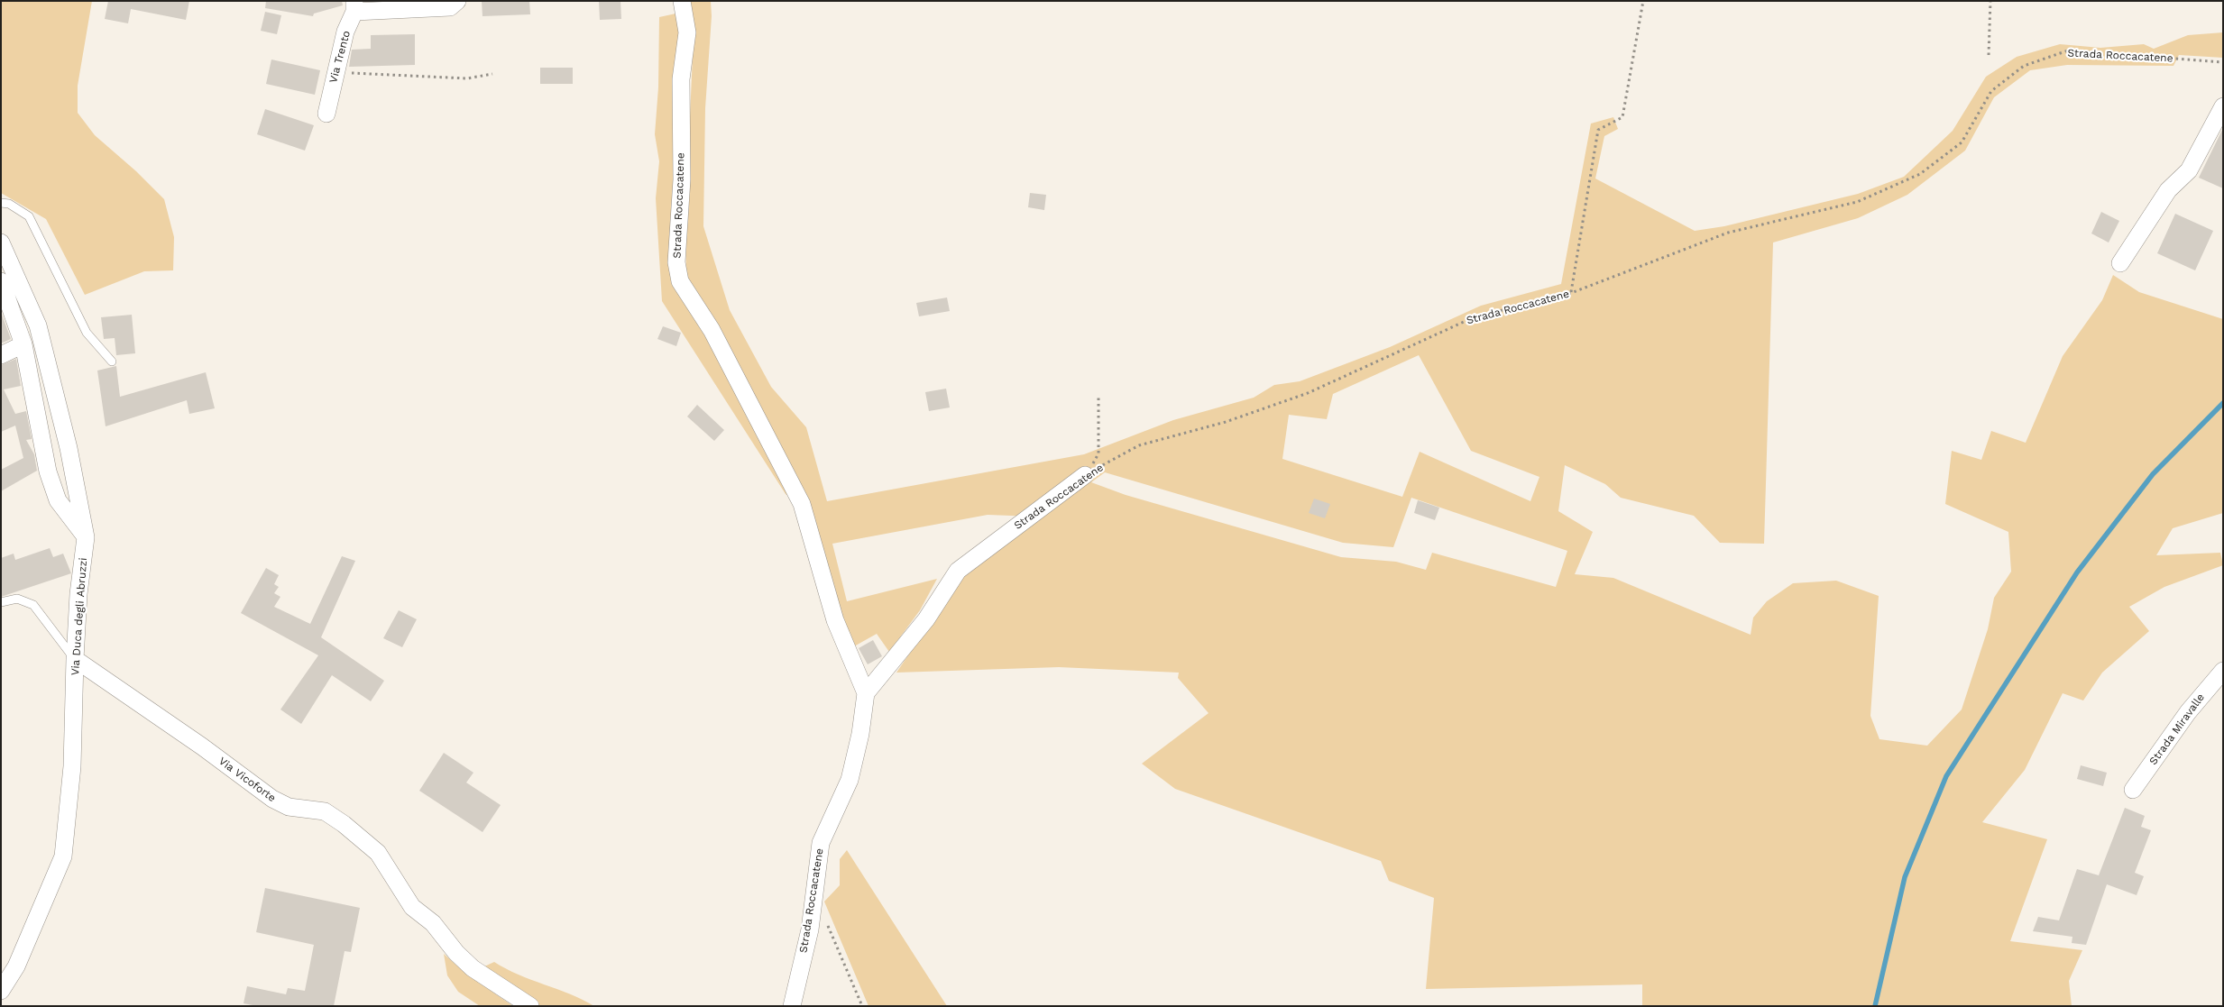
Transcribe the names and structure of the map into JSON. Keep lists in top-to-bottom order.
{
  "streets": {
    "street": [
      "Strada Roccacatene",
      "Via Trento",
      "Via Duca degli Abruzzi",
      "Strada Miravalle",
      "Via Vicoforte"
    ]
  },
  "crossings": [
    ["Via Duca degli Abruzzi", "Via Vicoforte"]
  ]
}
